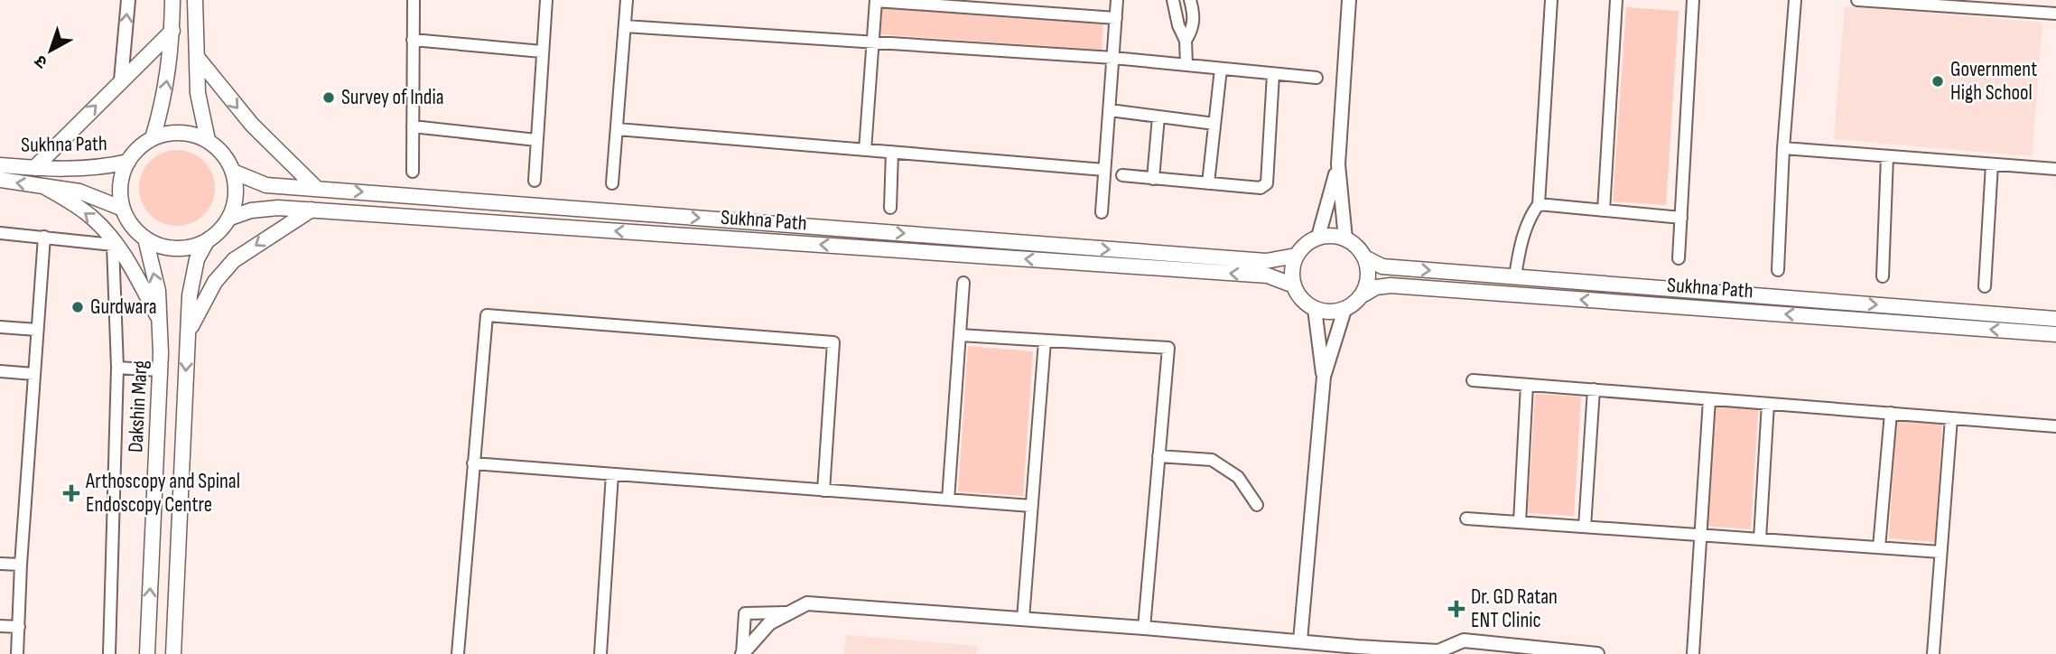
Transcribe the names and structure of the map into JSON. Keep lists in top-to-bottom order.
{
  "streets": {
    "main road": ["Sukhna Path", "Dakshin Marg"]
  },
  "crossings": [
    ["Sukhna Path", "Dakshin Marg"]
  ],
  "places": {
    "other": ["Government High School", "Survey of India", "Gurdwara"],
    "health": ["Arthoscopy and Spinal Endoscopy Centre", "Dr. GD Ratan ENT Clinic"]
  },
  "north": "bottom left"
}
